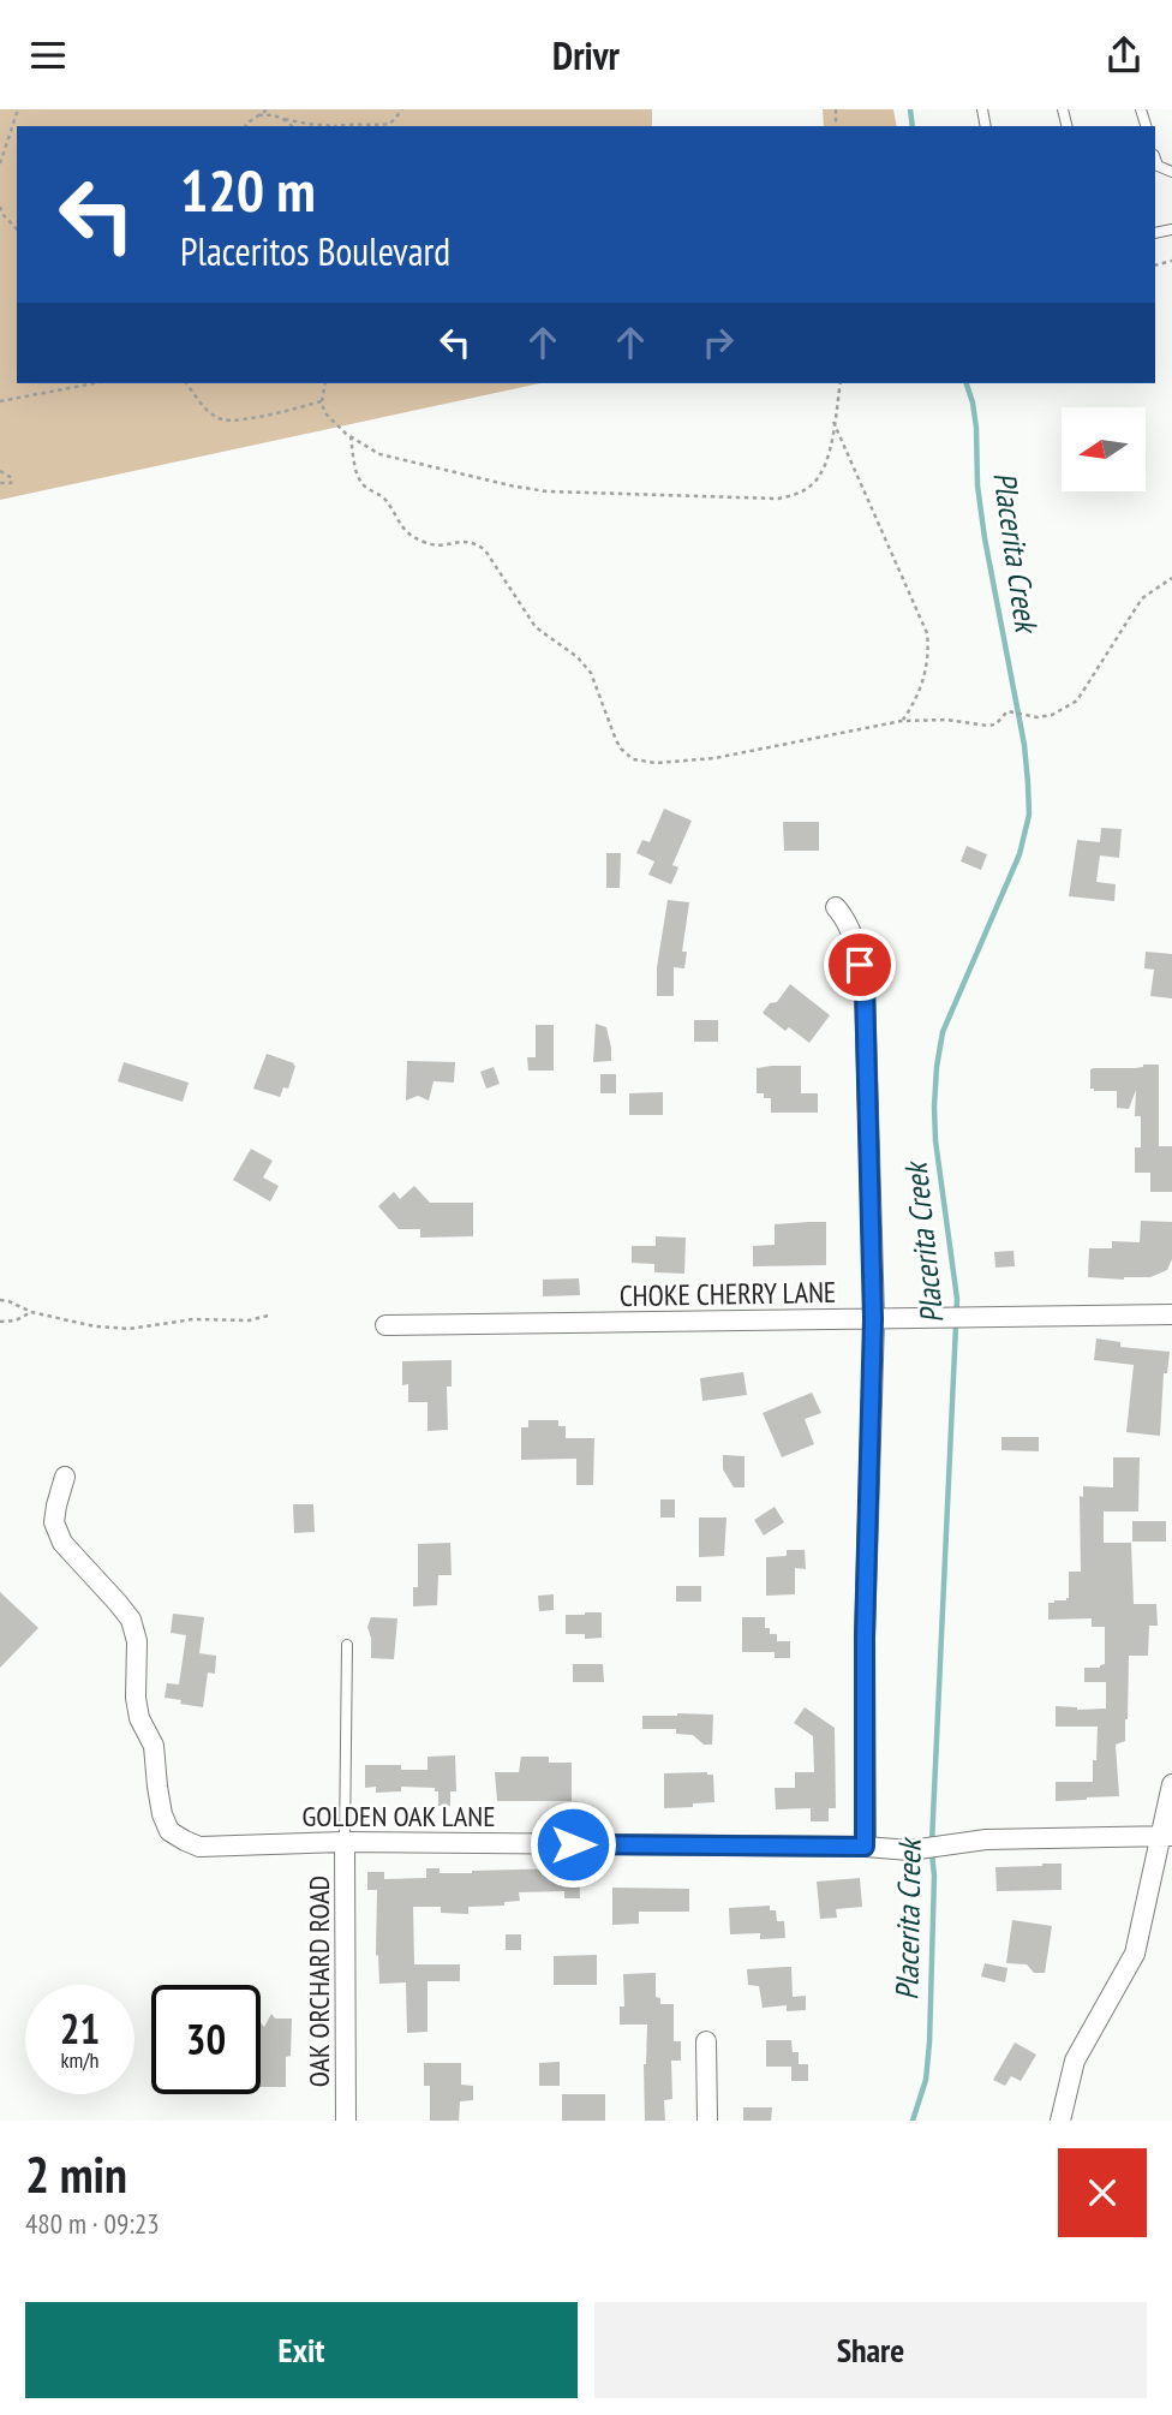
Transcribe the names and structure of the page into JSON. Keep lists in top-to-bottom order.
{
  "streets": {
    "street": ["CHOKE CHERRY LANE", "GOLDEN OAK LANE", "OAK ORCHARD ROAD"]
  },
  "crossings": [
    ["GOLDEN OAK LANE", "OAK ORCHARD ROAD"]
  ],
  "water": ["Placerita Creek"],
  "north": "left",
  "page": {
    "header": "Drivr",
    "turn": ["120 m", "Placeritos Boulevard"],
    "speed": "21 km/h",
    "limit": "30",
    "heading": ["2 min", "480 m · 09:23"],
    "buttons": ["Exit", "Share"]
  }
}
